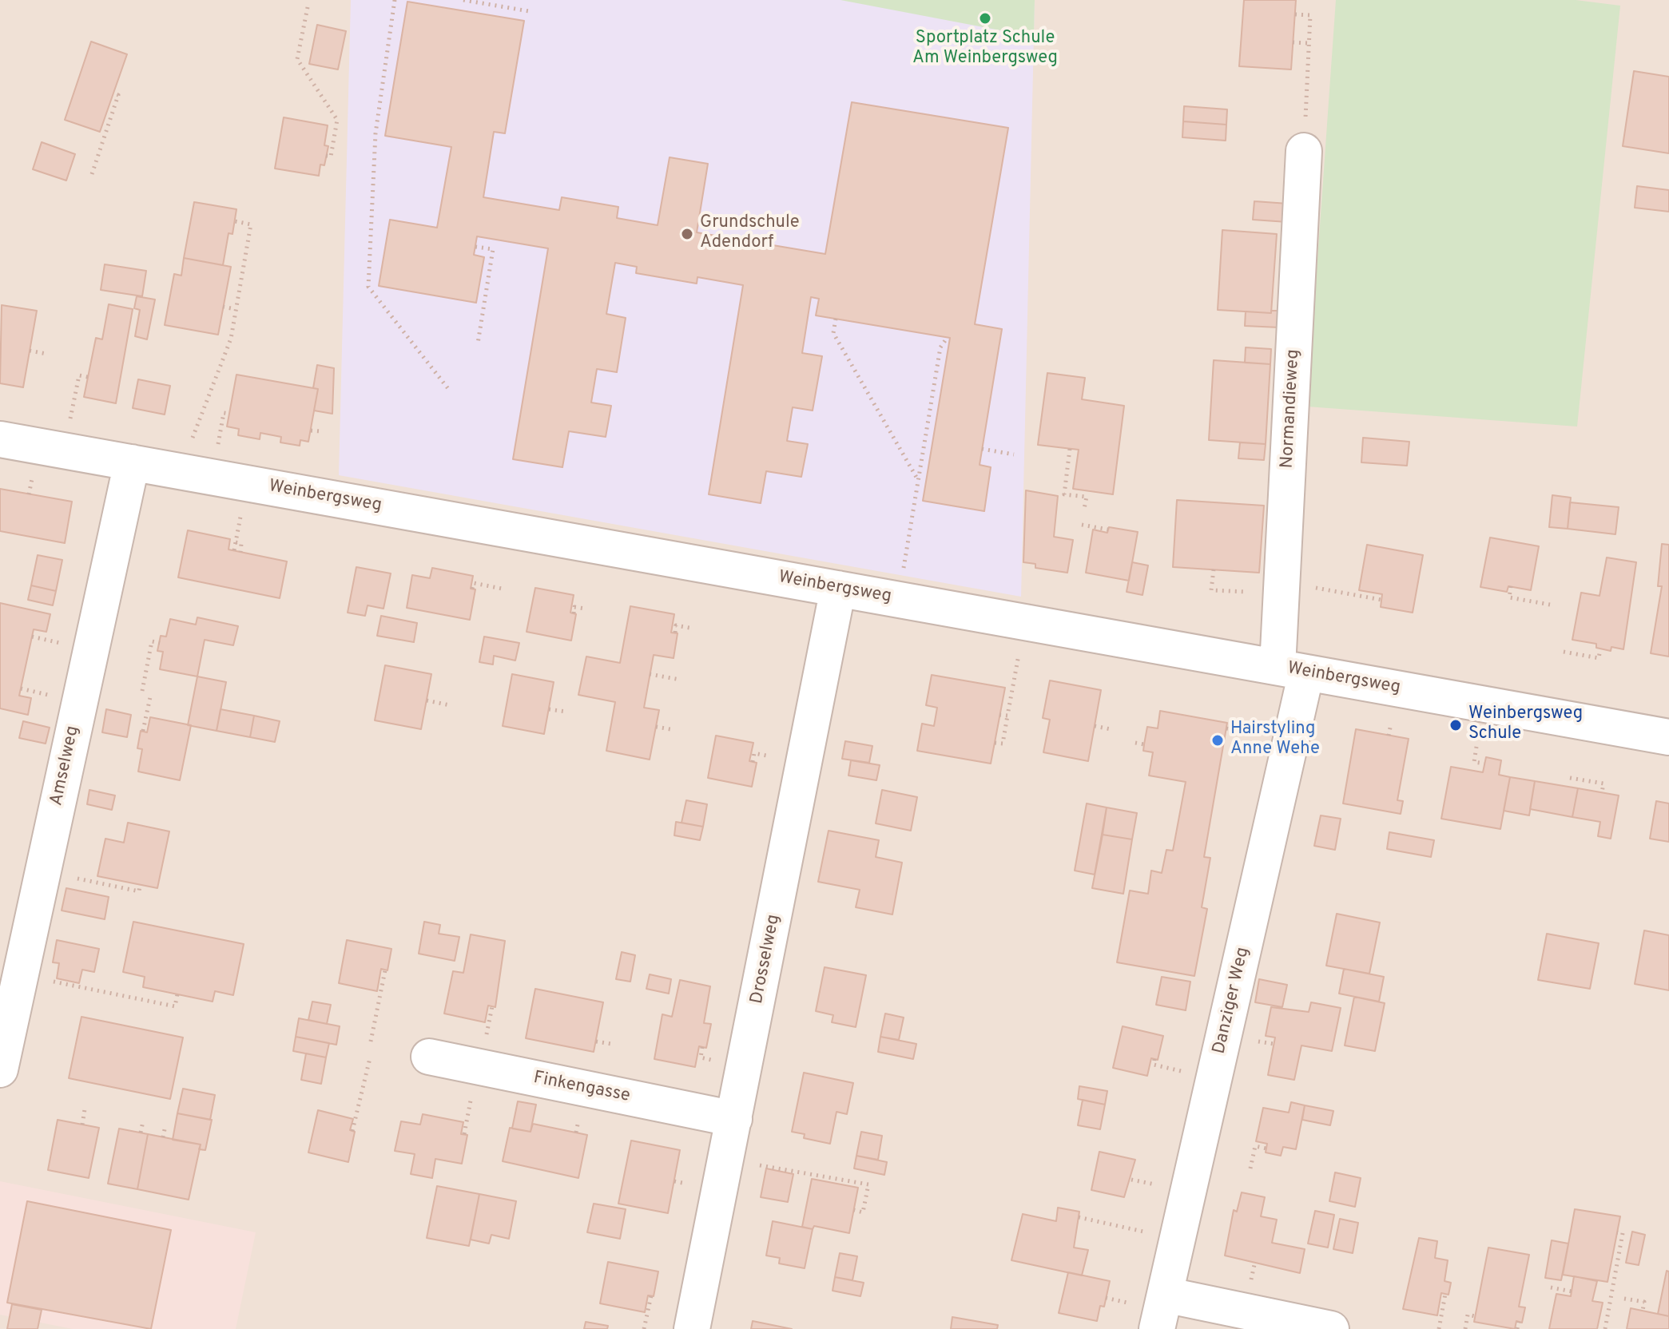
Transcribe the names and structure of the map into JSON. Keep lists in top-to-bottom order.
{
  "streets": {
    "street": [
      "Normandieweg",
      "Weinbergsweg",
      "Amselweg",
      "Drosselweg",
      "Danziger Weg",
      "Finkengasse"
    ]
  },
  "crossings": [
    ["Normandieweg", "Weinbergsweg"],
    ["Normandieweg", "Danziger Weg"],
    ["Weinbergsweg", "Amselweg"],
    ["Weinbergsweg", "Drosselweg"],
    ["Weinbergsweg", "Danziger Weg"],
    ["Drosselweg", "Finkengasse"]
  ],
  "places": [
    "Sportplatz Schule Am Weinbergsweg",
    "Grundschule Adendorf",
    "Weinbergsweg Schule",
    "Hairstyling Anne Wehe"
  ]
}
